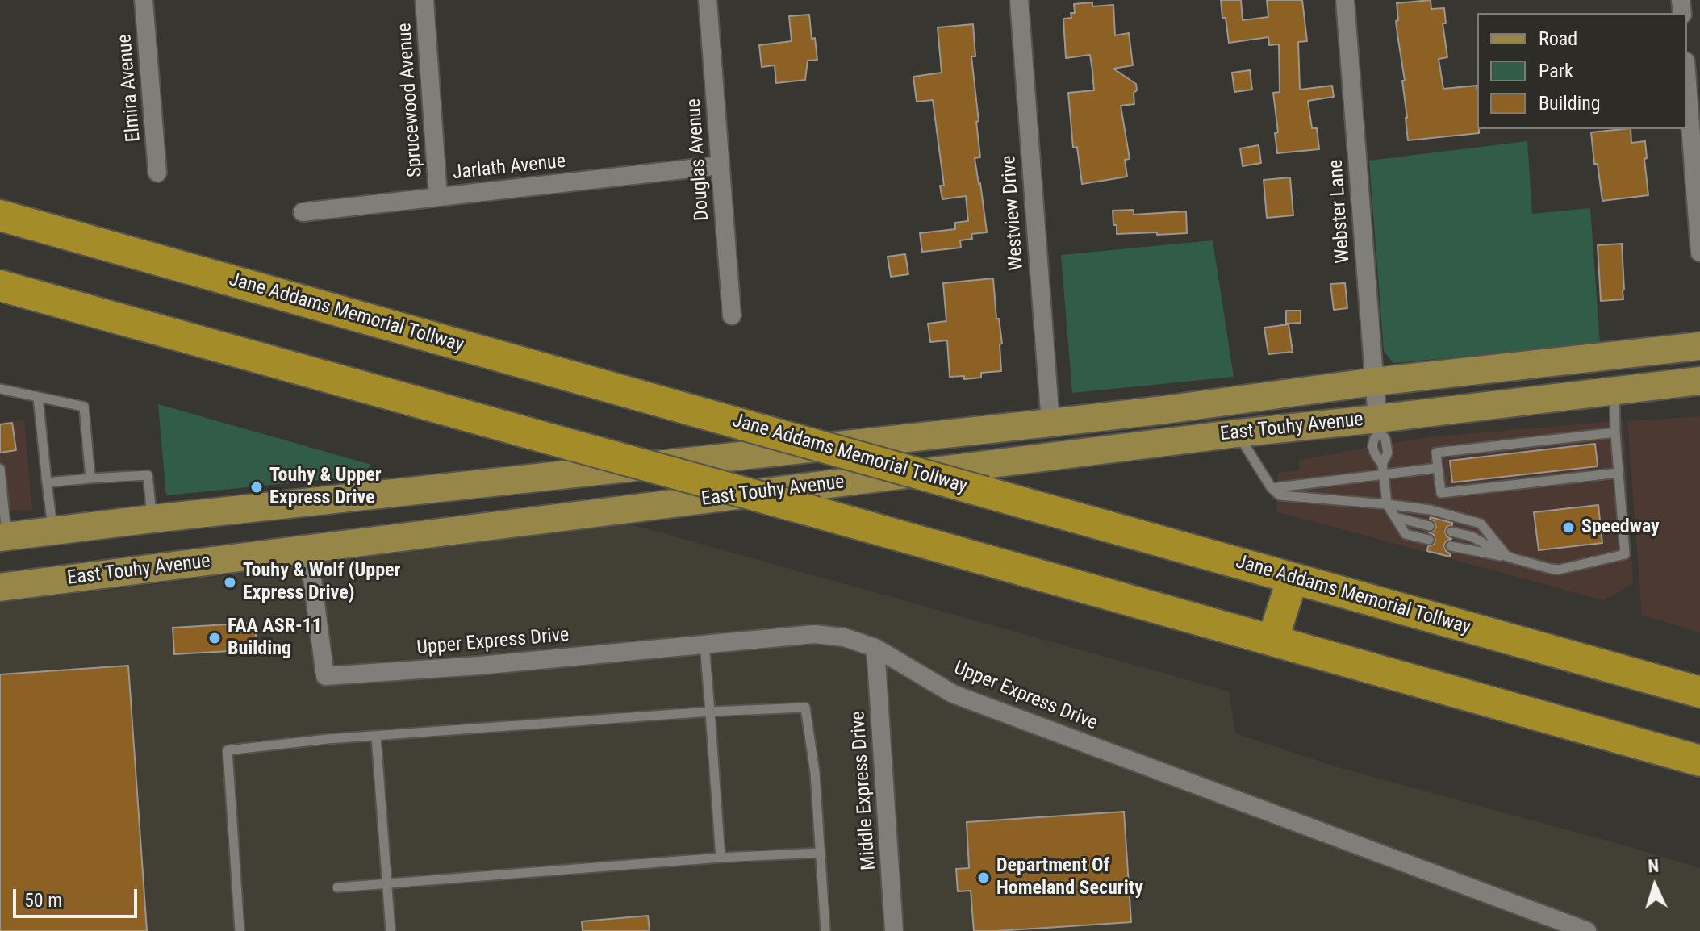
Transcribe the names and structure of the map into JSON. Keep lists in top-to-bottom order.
{
  "streets": {
    "highway": ["Jane Addams Memorial Tollway"],
    "main road": ["East Touhy Avenue"],
    "street": [
      "Elmira Avenue",
      "Sprucewood Avenue",
      "Douglas Avenue",
      "Jarlath Avenue",
      "Webster Lane",
      "Westview Drive",
      "Upper Express Drive",
      "Middle Express Drive"
    ]
  },
  "crossings": [
    ["Sprucewood Avenue", "Jarlath Avenue"],
    ["Douglas Avenue", "Jarlath Avenue"],
    ["Webster Lane", "East Touhy Avenue"],
    ["Westview Drive", "East Touhy Avenue"],
    ["East Touhy Avenue", "Upper Express Drive"],
    ["Upper Express Drive", "Middle Express Drive"]
  ],
  "places": [
    "Touhy & Upper Express Drive",
    "Speedway",
    "Touhy & Wolf (Upper Express Drive)",
    "FAA ASR-11 Building",
    "Department Of Homeland Security"
  ],
  "legend": ["Road", "Park", "Building"],
  "scale_bar": "50 m",
  "north": "top"
}
